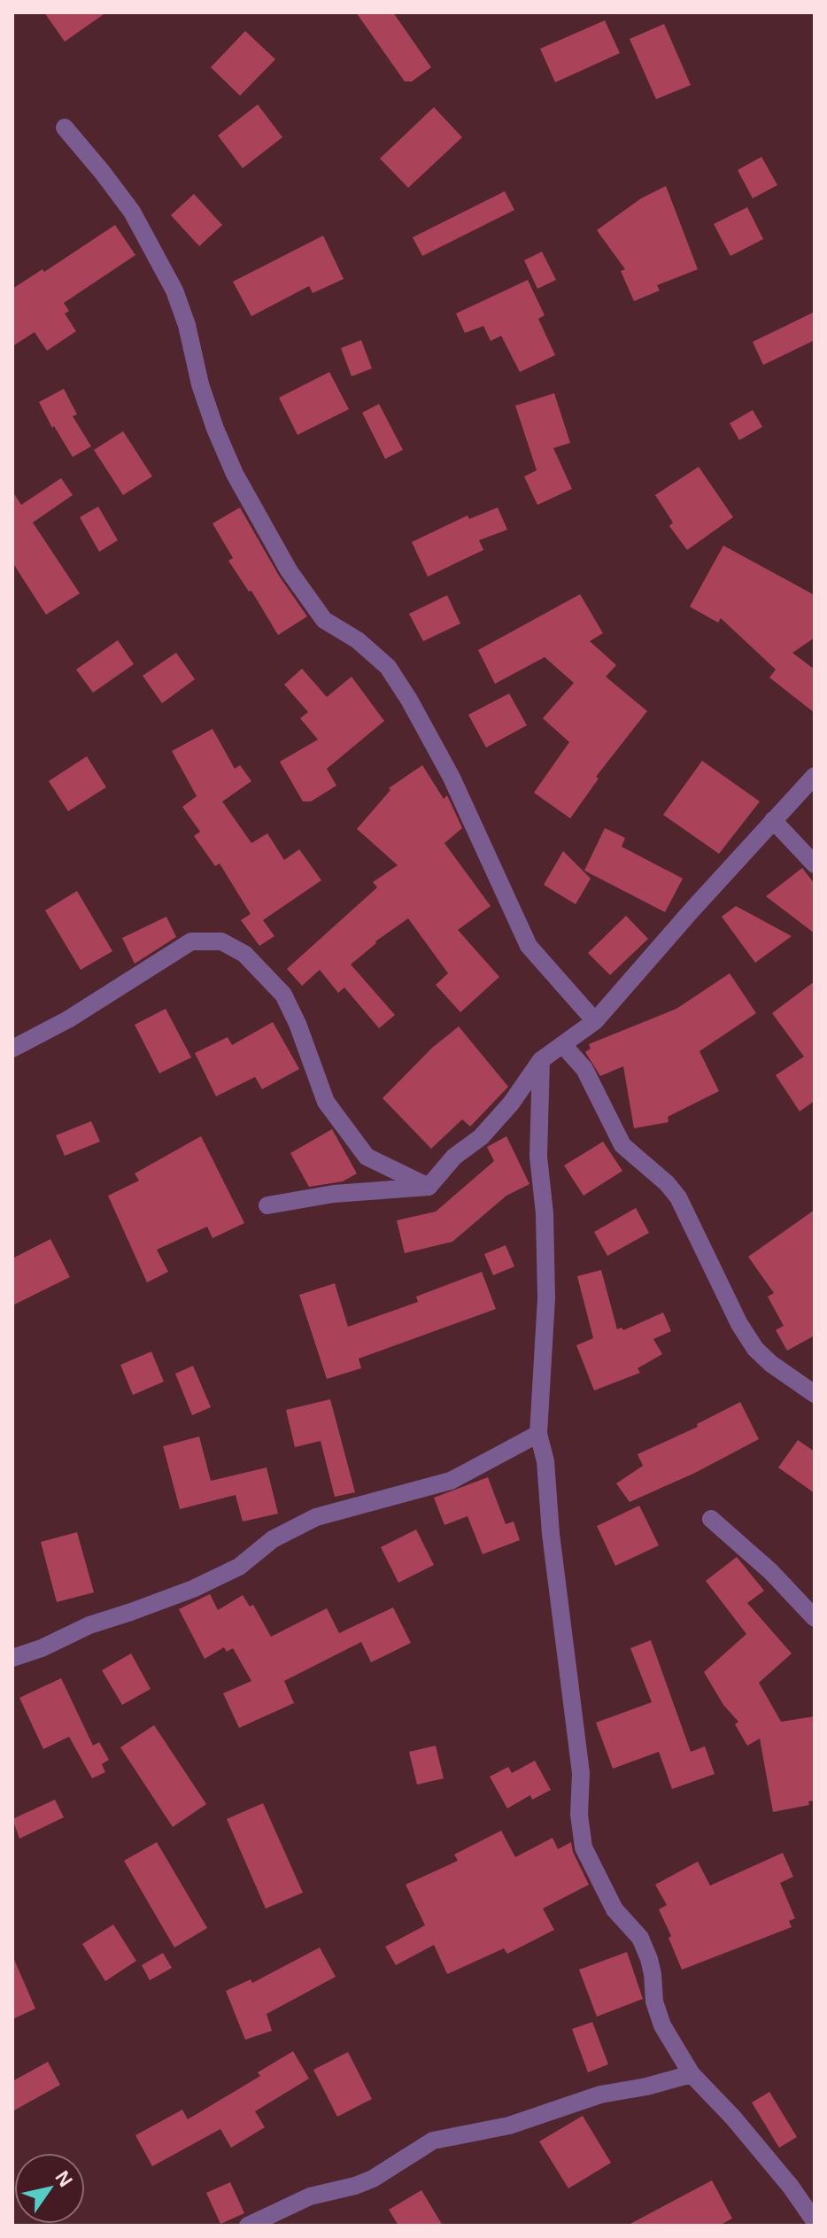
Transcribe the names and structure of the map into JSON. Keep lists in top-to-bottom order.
{
  "north": "top right"
}
